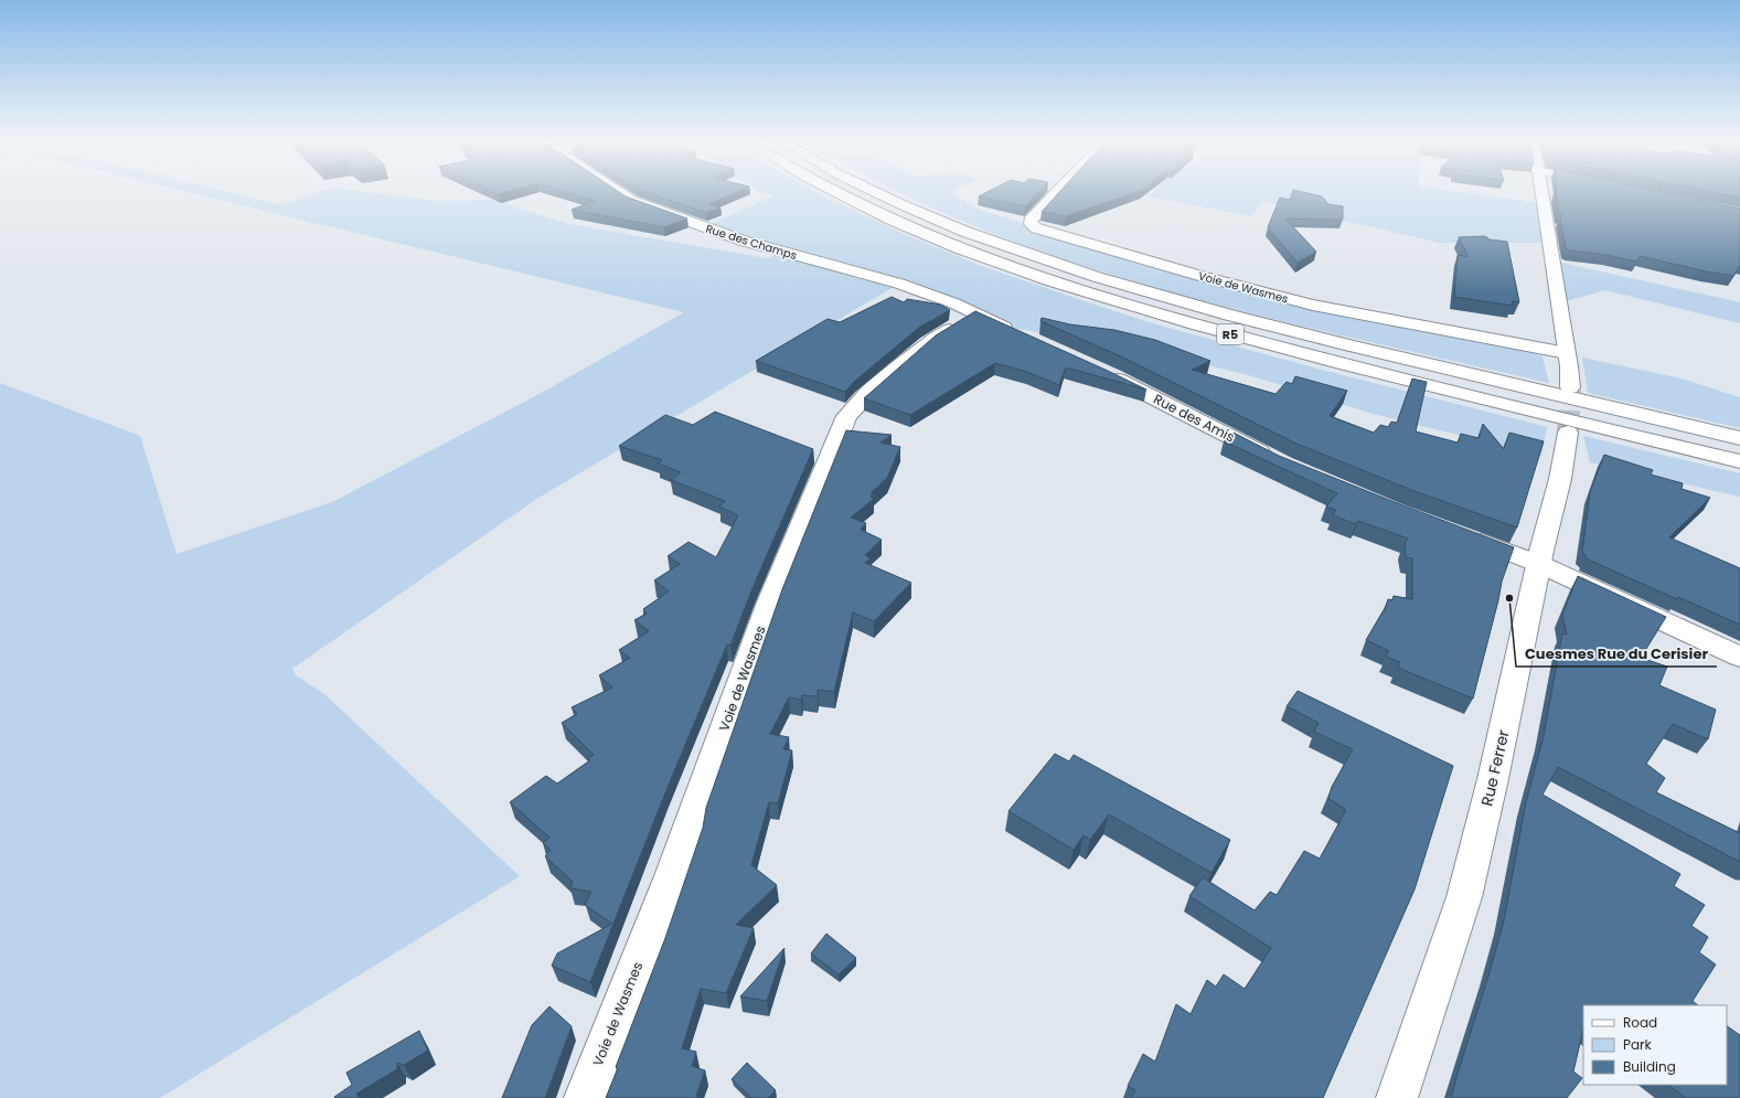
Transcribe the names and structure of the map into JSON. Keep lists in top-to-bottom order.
{
  "streets": {
    "main road": [
      "Rue des Champs",
      "Voie de Wasmes",
      "R5",
      "Rue des Amis",
      "Rue Ferrer"
    ]
  },
  "crossings": [
    ["Rue des Champs", "Voie de Wasmes"]
  ],
  "places": ["Cuesmes Rue du Cerisier"],
  "legend": ["Road", "Park", "Building"]
}
